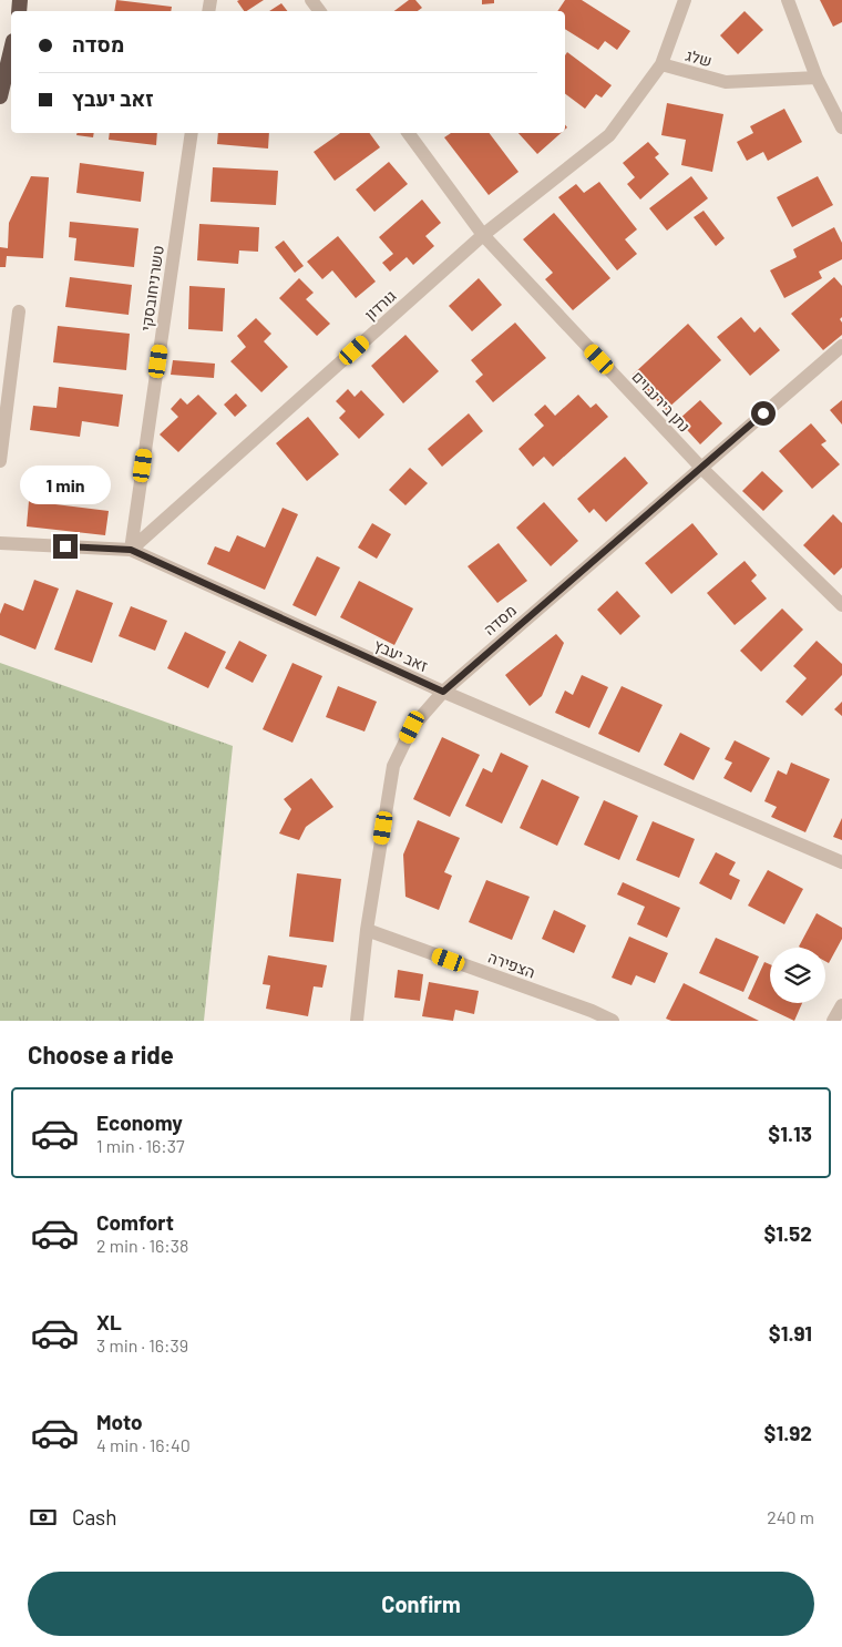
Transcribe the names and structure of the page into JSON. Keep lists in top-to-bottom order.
{
  "streets": {
    "street": [
      "שלג",
      "טשרניחובסקי",
      "גורדון",
      "נתן בירנבוים",
      "מסדה",
      "זאב יעבץ",
      "הצפירה"
    ]
  },
  "crossings": [
    ["שלג", "גורדון"],
    ["טשרניחובסקי", "גורדון"],
    ["טשרניחובסקי", "זאב יעבץ"],
    ["גורדון", "נתן בירנבוים"],
    ["גורדון", "זאב יעבץ"],
    ["נתן בירנבוים", "מסדה"],
    ["מסדה", "זאב יעבץ"],
    ["מסדה", "הצפירה"]
  ],
  "page": {
    "banner": ["מסדה", "זאב יעבץ"],
    "bubble": "1 min",
    "heading": "Choose a ride",
    "list": [
      {
        "name": "Economy",
        "note": "1 min · 16:37",
        "value": "$1.13"
      },
      {
        "name": "Comfort",
        "note": "2 min · 16:38",
        "value": "$1.52"
      },
      {
        "name": "XL",
        "note": "3 min · 16:39",
        "value": "$1.91"
      },
      {
        "name": "Moto",
        "note": "4 min · 16:40",
        "value": "$1.92"
      }
    ],
    "pay": ["Cash", "240 m"],
    "buttons": "Confirm"
  }
}
